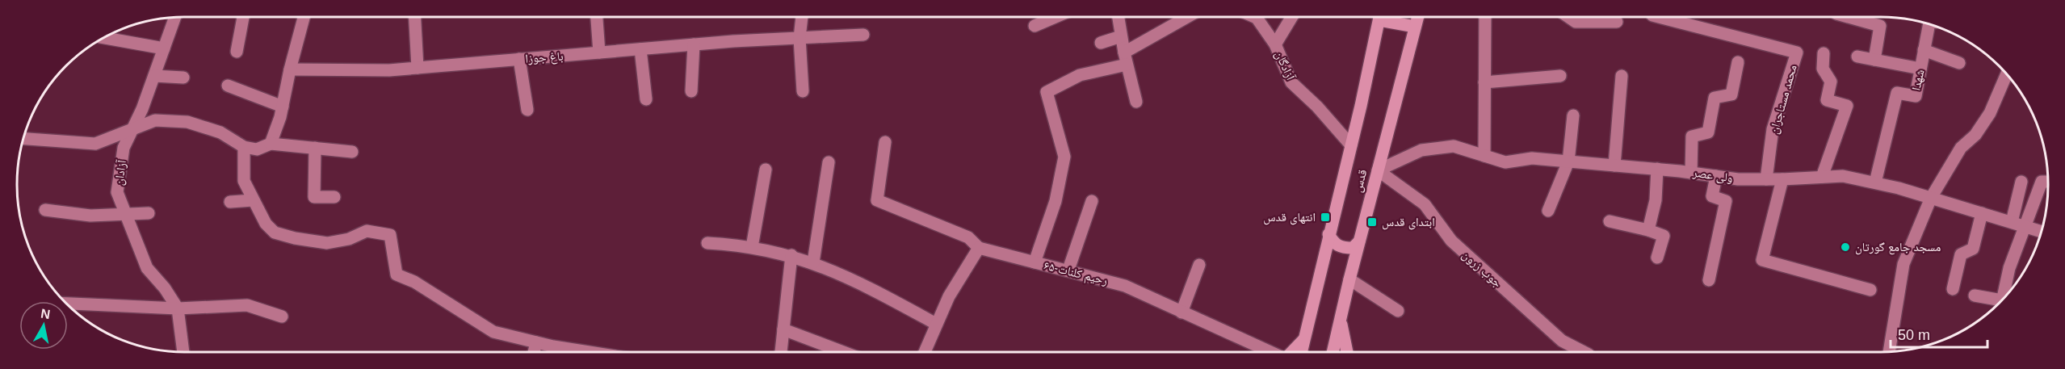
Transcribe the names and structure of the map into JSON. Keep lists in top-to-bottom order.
{
  "streets": {
    "main road": ["قدس"],
    "street": [
      "باغ جوزا",
      "آزادگان",
      "شهدا",
      "محمد مستاجران",
      "آزادان",
      "ولی عصر",
      "جوب زرون",
      "۶۵-رحیم کلنات"
    ]
  },
  "crossings": [
    ["آزادگان", "قدس"],
    ["شهدا", "ولی عصر"],
    ["محمد مستاجران", "ولی عصر"],
    ["ولی عصر", "قدس"],
    ["ولی عصر", "جوب زرون"],
    ["قدس", "جوب زرون"]
  ],
  "places": {
    "transit": ["انتهای قدس", "ابتدای قدس"],
    "other": ["مسجد جامع گورتان"]
  },
  "scale_bar": "50 m",
  "north": "top"
}
